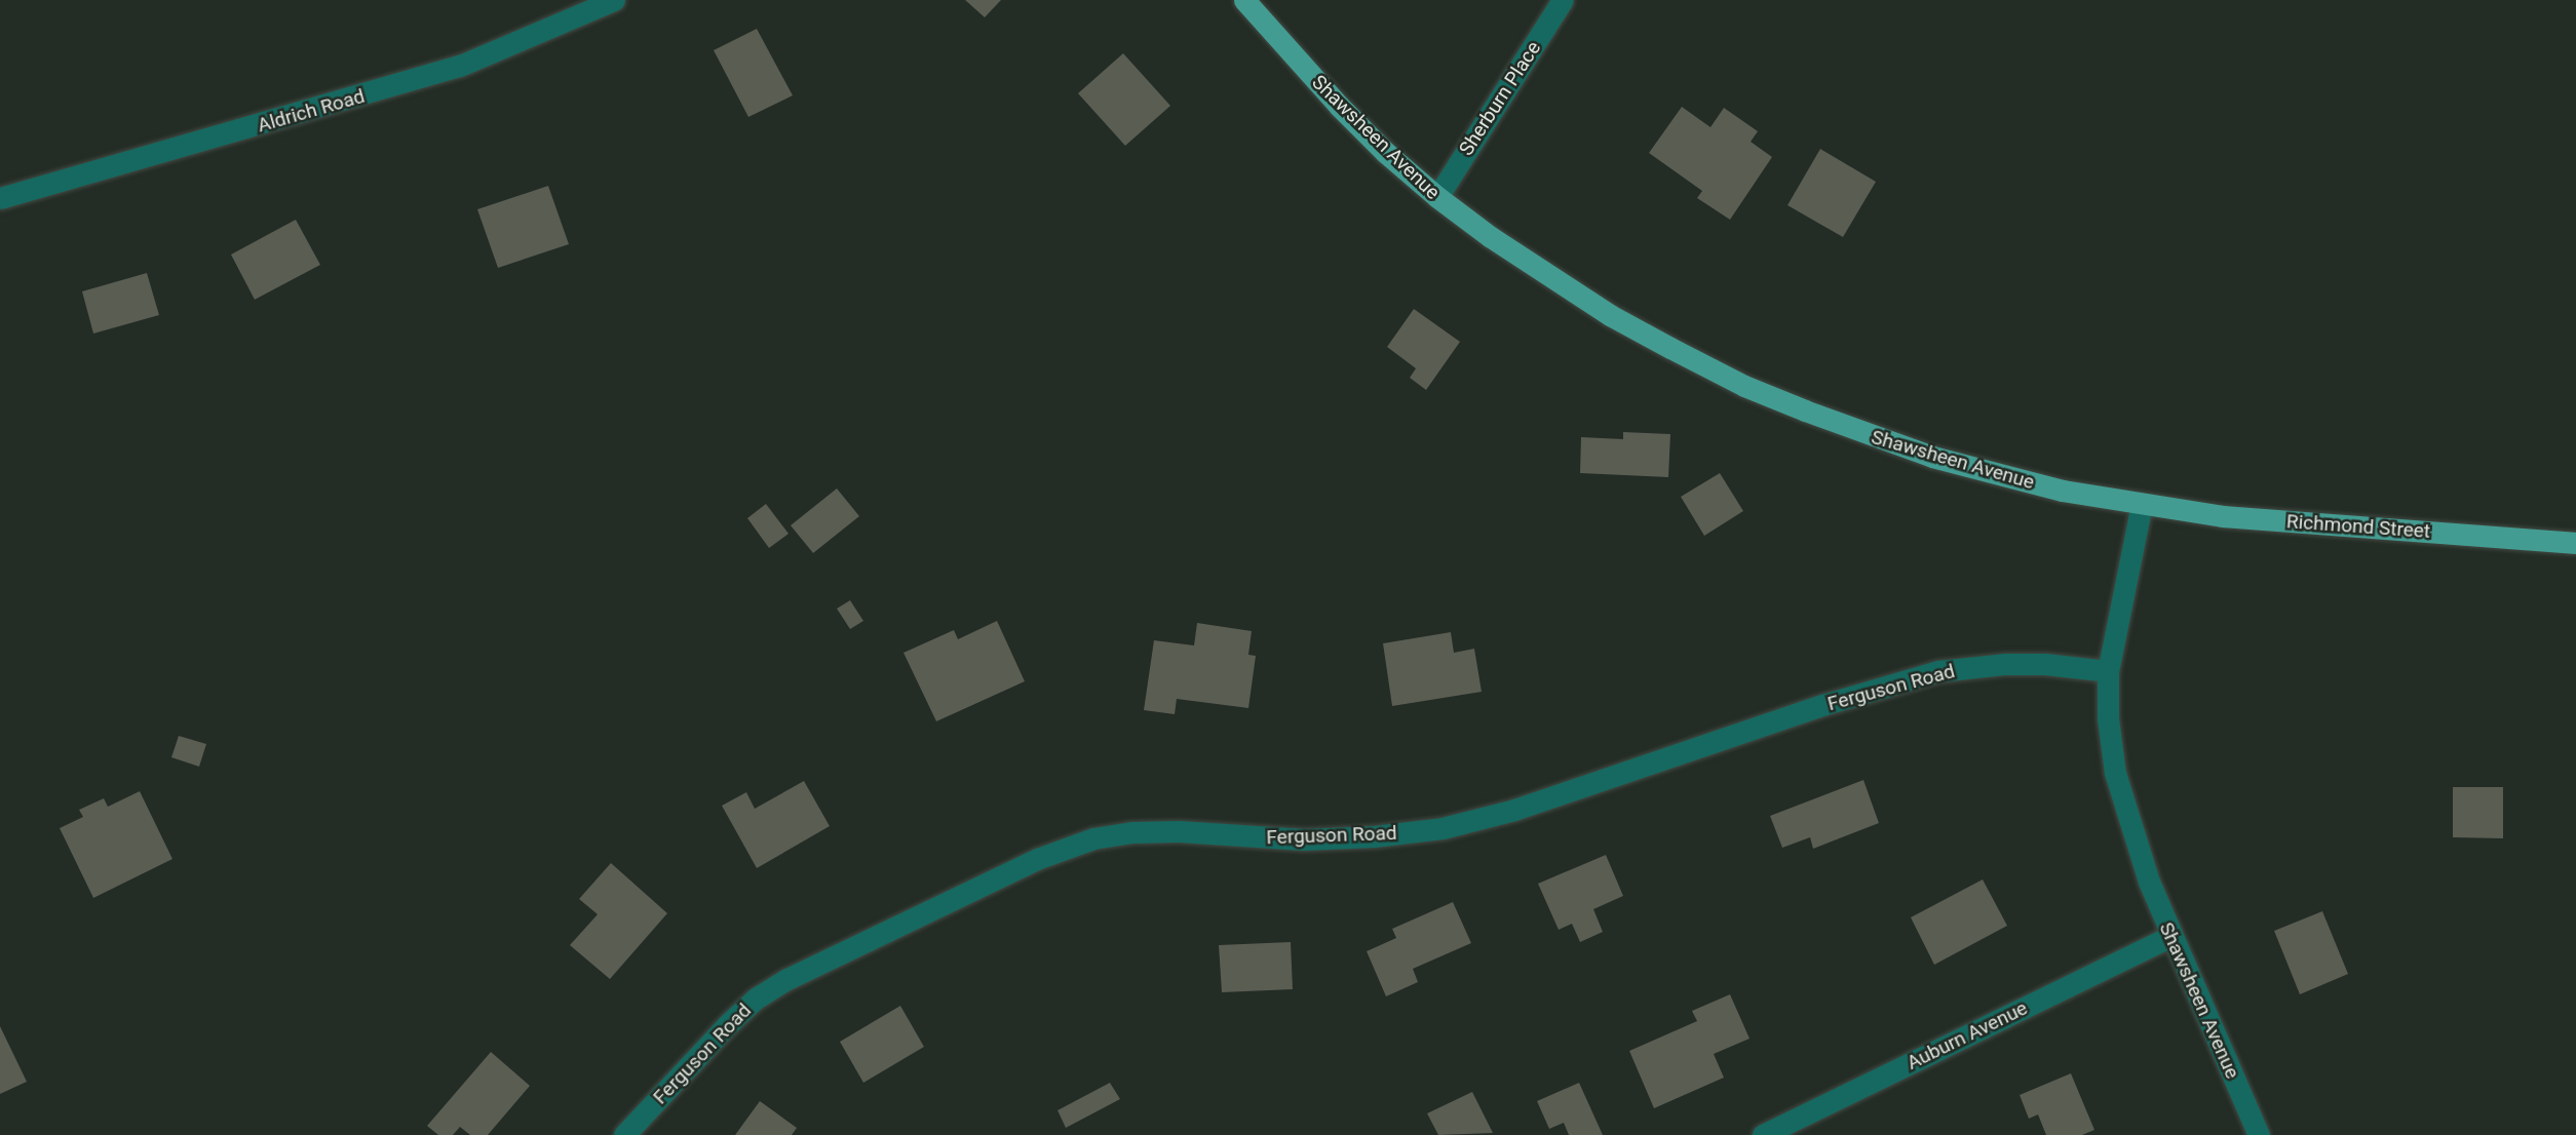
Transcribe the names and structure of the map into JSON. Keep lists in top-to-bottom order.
{
  "streets": {
    "main road": ["Shawsheen Avenue", "Richmond Street"],
    "street": [
      "Sherburn Place",
      "Aldrich Road",
      "Ferguson Road",
      "Auburn Avenue"
    ]
  },
  "crossings": [
    ["Sherburn Place", "Shawsheen Avenue"],
    ["Shawsheen Avenue", "Richmond Street"],
    ["Shawsheen Avenue", "Ferguson Road"],
    ["Shawsheen Avenue", "Auburn Avenue"]
  ]
}
